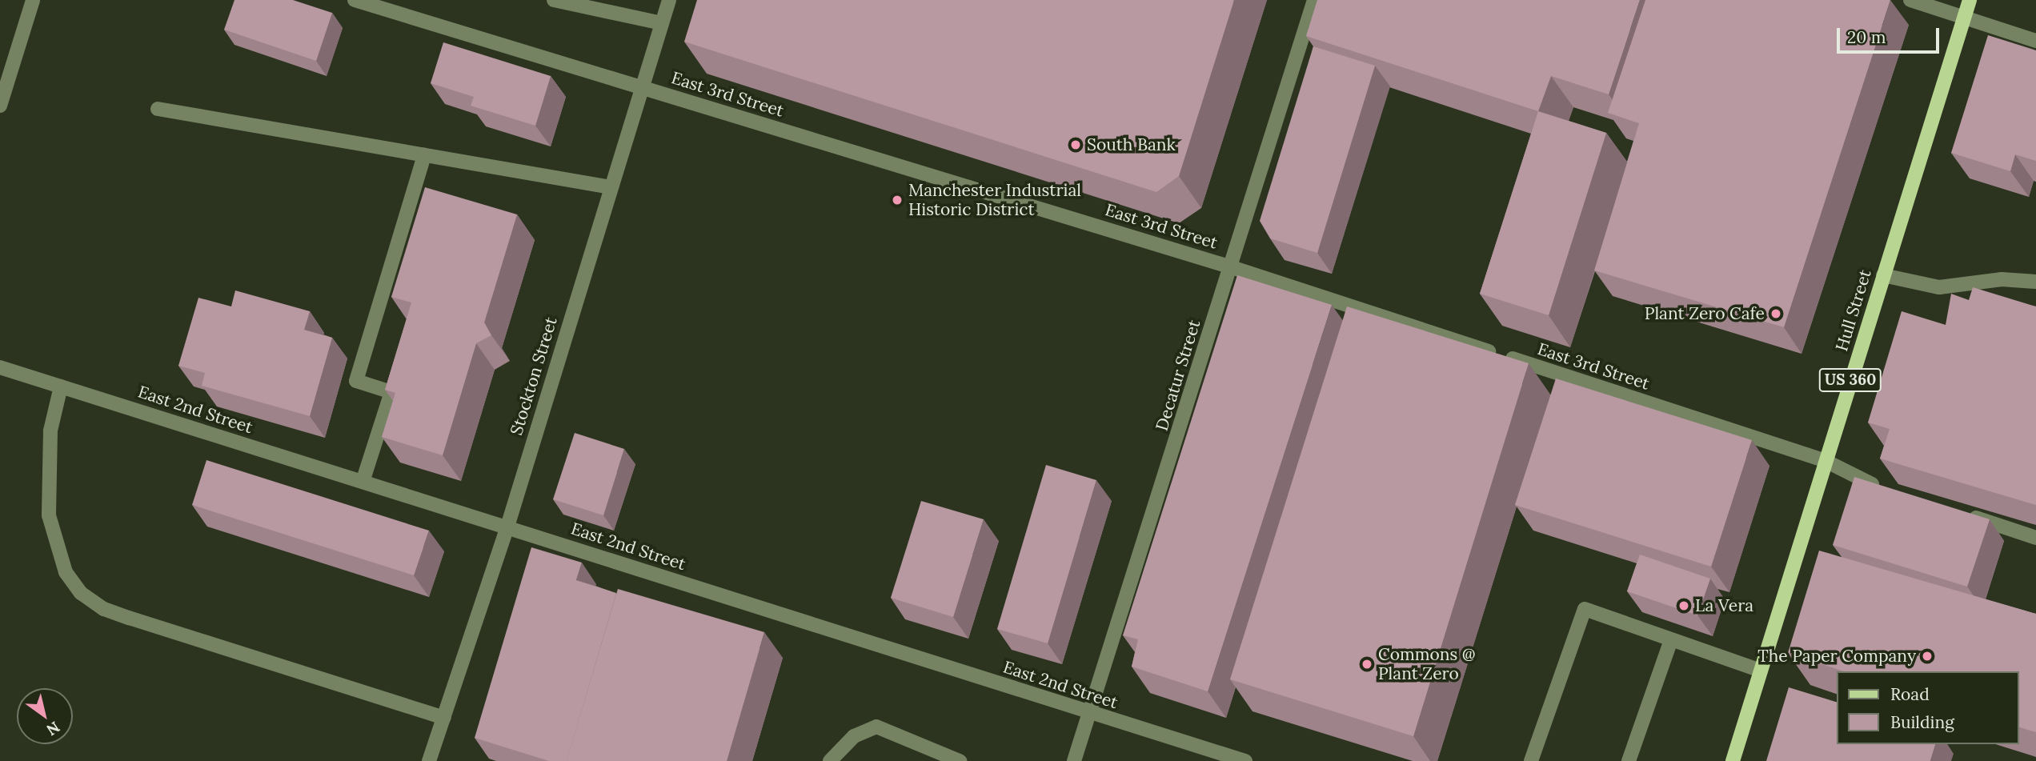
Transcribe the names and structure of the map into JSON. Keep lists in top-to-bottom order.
{
  "streets": {
    "main road": ["Hull Street", "US 360"],
    "street": [
      "East 3rd Street",
      "Decatur Street",
      "Stockton Street",
      "East 2nd Street"
    ]
  },
  "crossings": [
    ["East 3rd Street", "Hull Street"],
    ["East 3rd Street", "Decatur Street"],
    ["East 3rd Street", "Stockton Street"],
    ["Decatur Street", "East 2nd Street"],
    ["Stockton Street", "East 2nd Street"]
  ],
  "places": [
    "South Bank",
    "Manchester Industrial Historic District",
    "Plant Zero Cafe",
    "La Vera",
    "The Paper Company",
    "Commons @ Plant Zero"
  ],
  "legend": ["Road", "Building"],
  "scale_bar": "20 m",
  "north": "bottom right"
}
